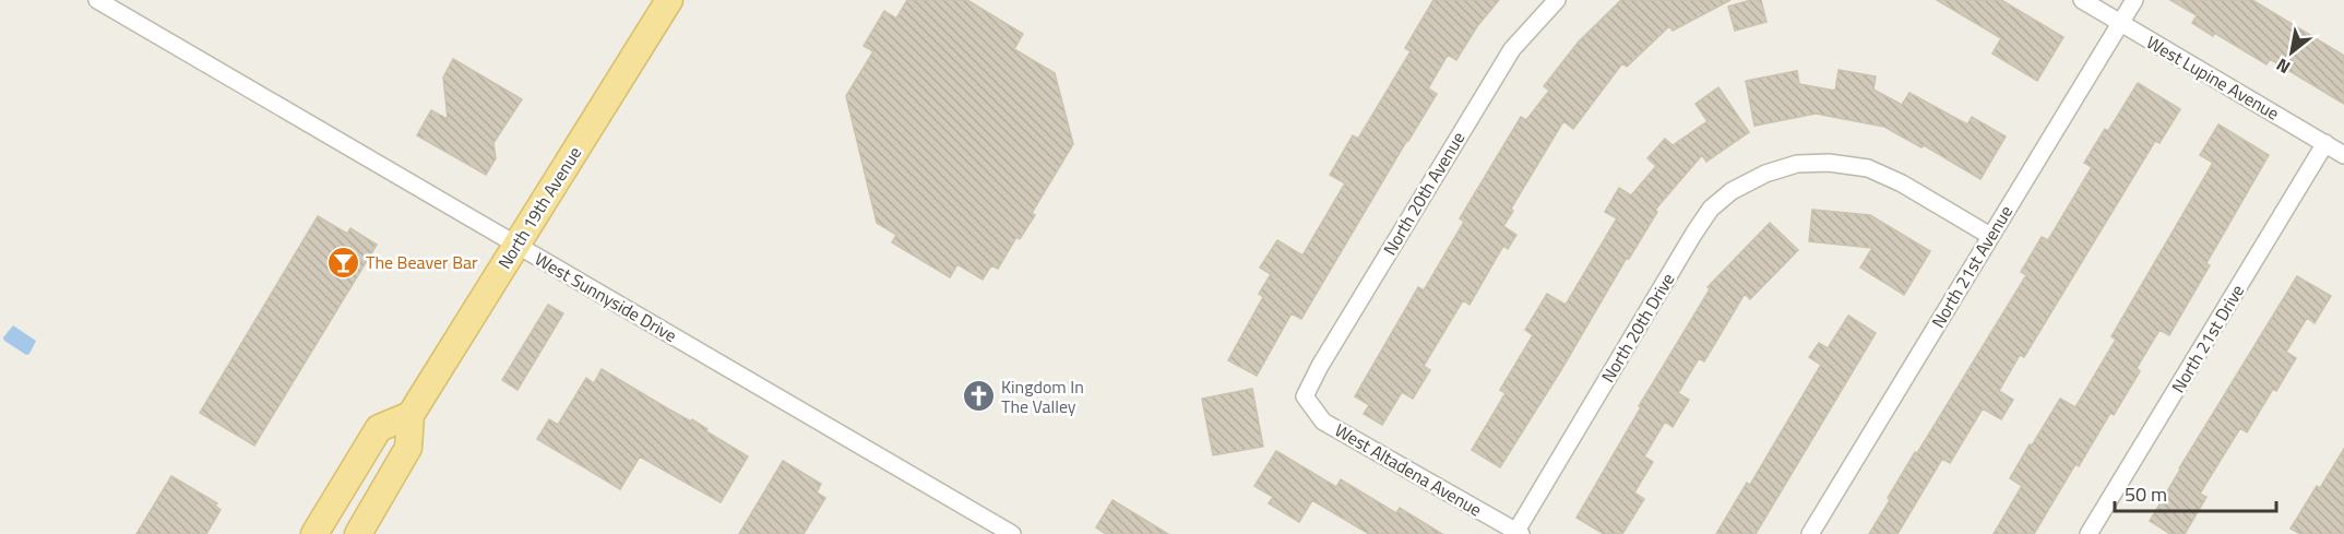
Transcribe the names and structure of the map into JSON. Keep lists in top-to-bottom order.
{
  "streets": {
    "main road": ["North 19th Avenue"],
    "street": [
      "West Lupine Avenue",
      "North 20th Avenue",
      "North 21st Avenue",
      "West Sunnyside Drive",
      "North 20th Drive",
      "North 21st Drive",
      "West Altadena Avenue"
    ]
  },
  "crossings": [
    ["West Lupine Avenue", "North 21st Avenue"],
    ["West Lupine Avenue", "North 21st Drive"],
    ["North 20th Avenue", "West Altadena Avenue"],
    ["North 19th Avenue", "West Sunnyside Drive"],
    ["North 21st Avenue", "North 20th Drive"],
    ["North 20th Drive", "West Altadena Avenue"]
  ],
  "places": {
    "bar": ["The Beaver Bar"],
    "church": ["Kingdom In The Valley"]
  },
  "scale_bar": "50 m",
  "north": "bottom left"
}
